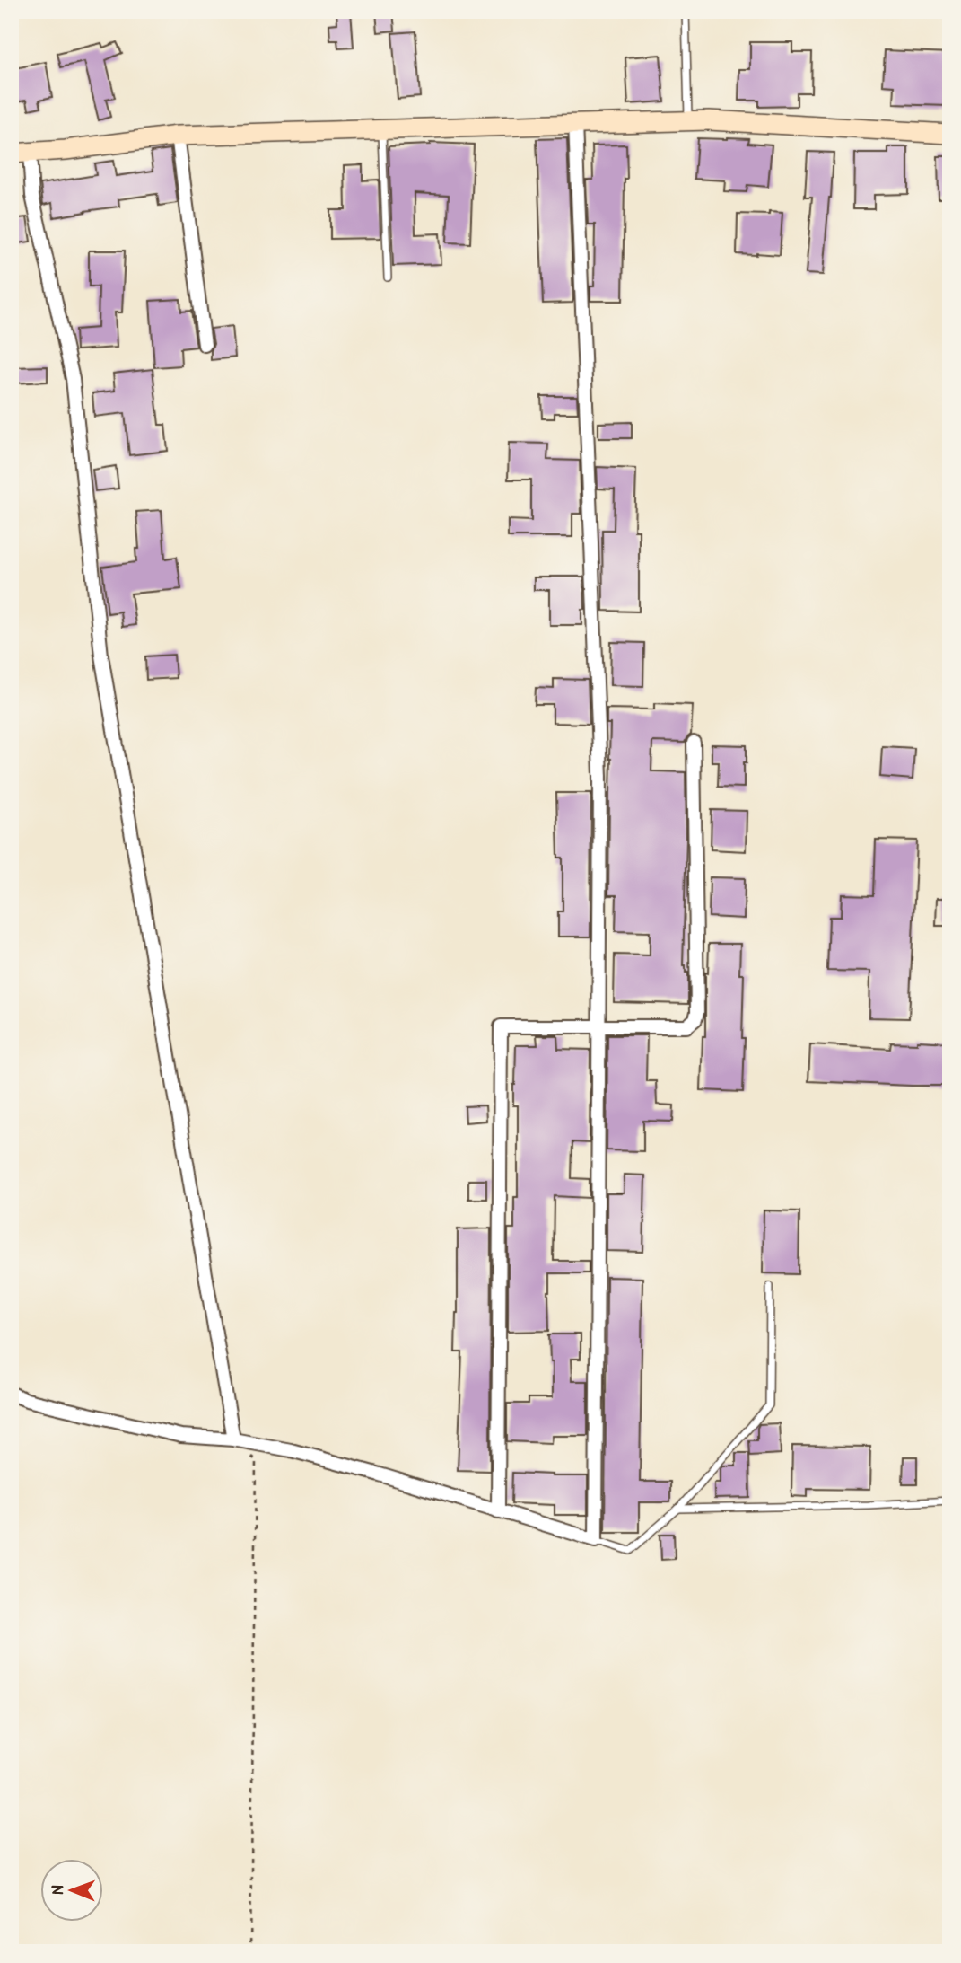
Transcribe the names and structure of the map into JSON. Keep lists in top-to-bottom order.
{
  "north": "left"
}
